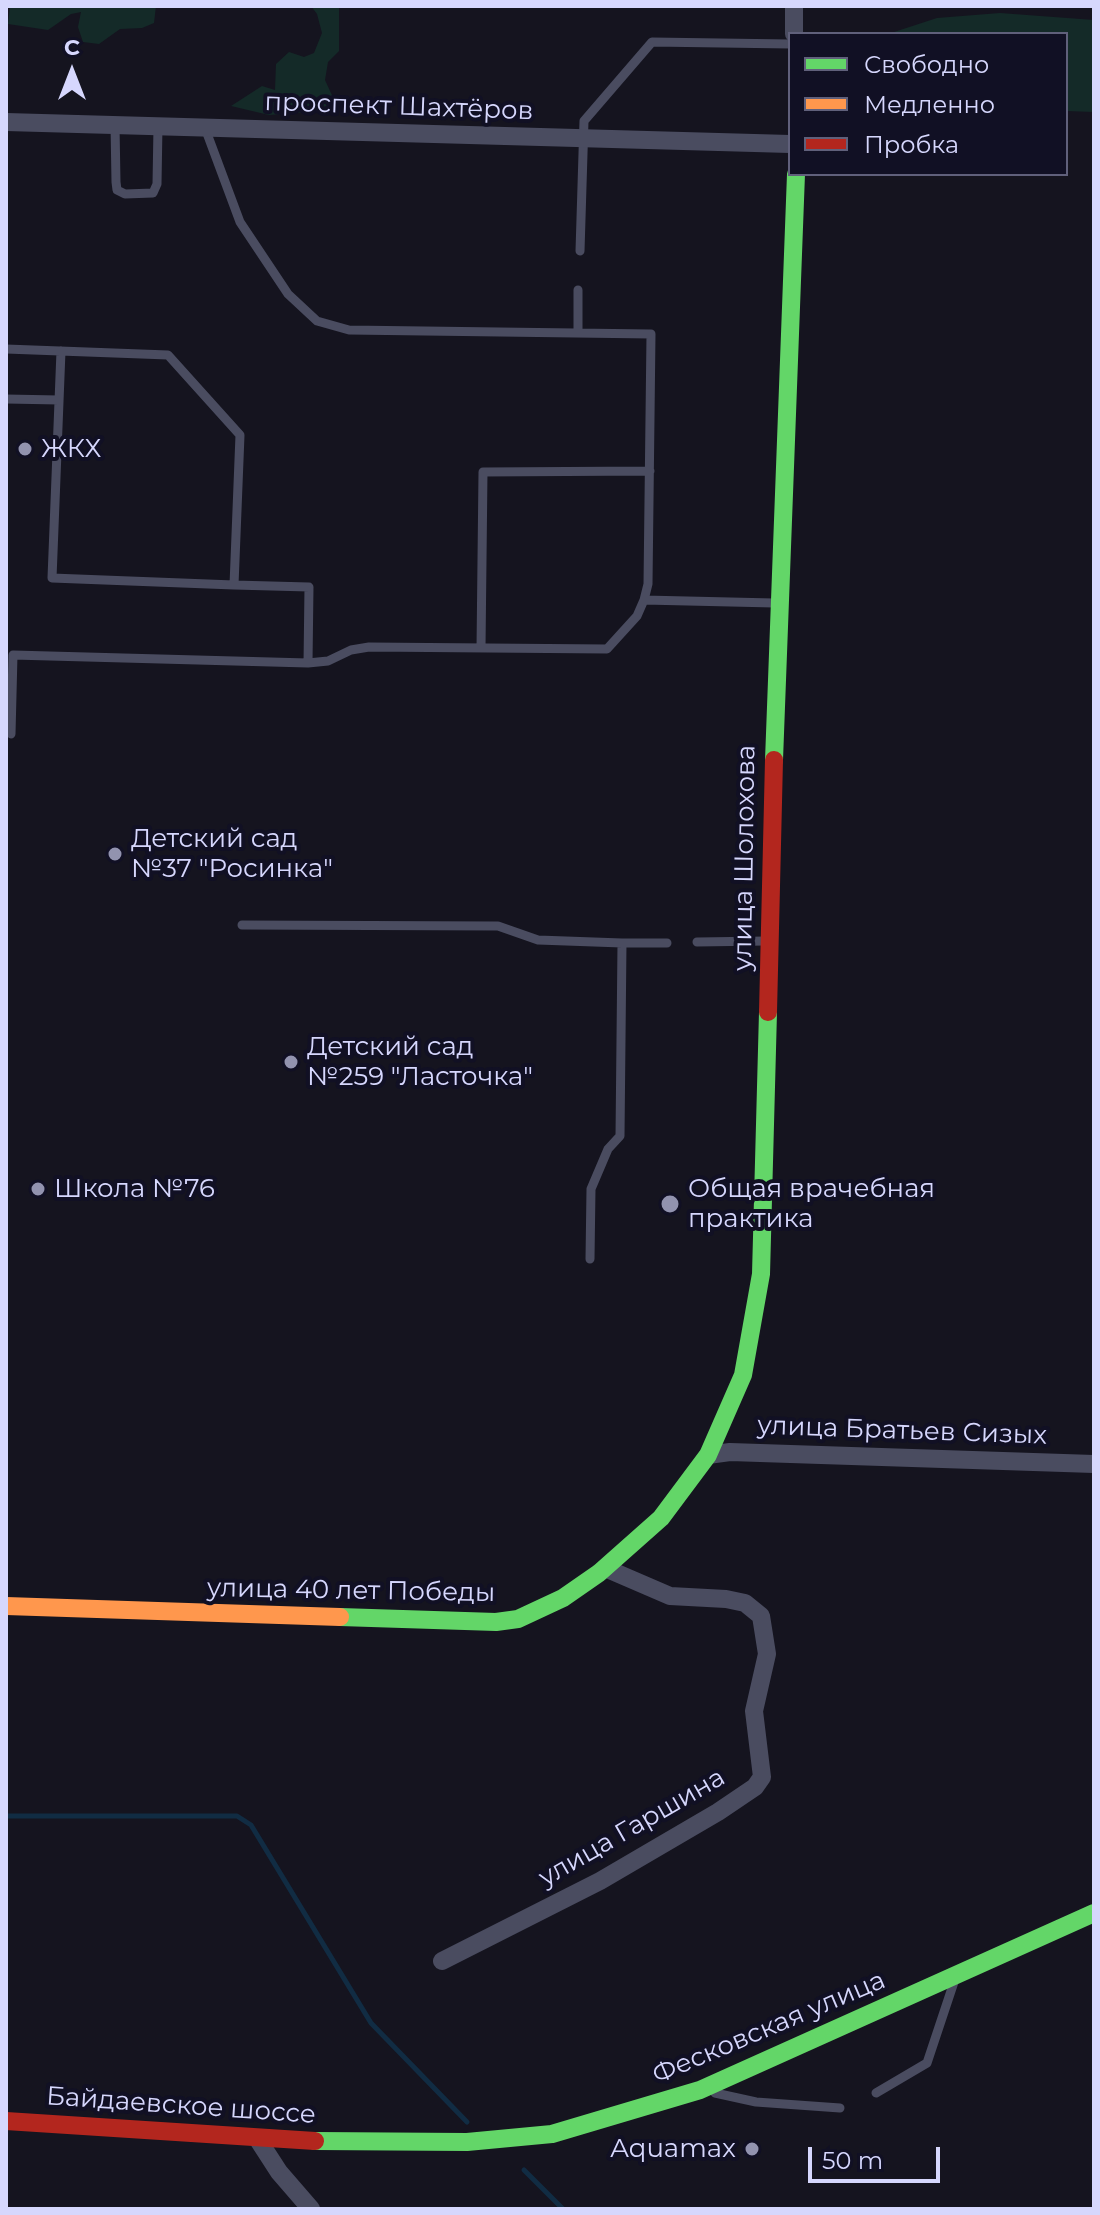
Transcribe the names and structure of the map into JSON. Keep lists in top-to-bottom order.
{
  "streets": {
    "street": [
      "проспект Шахтёров",
      "улица Шолохова",
      "улица Братьев Сизых",
      "улица 40 лет Победы",
      "улица Гаршина",
      "Фесковская улица",
      "Байдаевское шоссе"
    ]
  },
  "crossings": [
    ["улица Шолохова", "улица Братьев Сизых"],
    ["улица Шолохова", "улица 40 лет Победы"],
    ["улица 40 лет Победы", "улица Гаршина"],
    ["Фесковская улица", "Байдаевское шоссе"]
  ],
  "places": [
    "ЖКХ",
    "Детский сад №37 \"Росинка\"",
    "Детский сад №259 \"Ласточка\"",
    "Школа №76",
    "Общая врачебная практика",
    "Aquamax"
  ],
  "legend": ["Свободно", "Медленно", "Пробка"],
  "scale_bar": "50 m",
  "north": "top"
}
